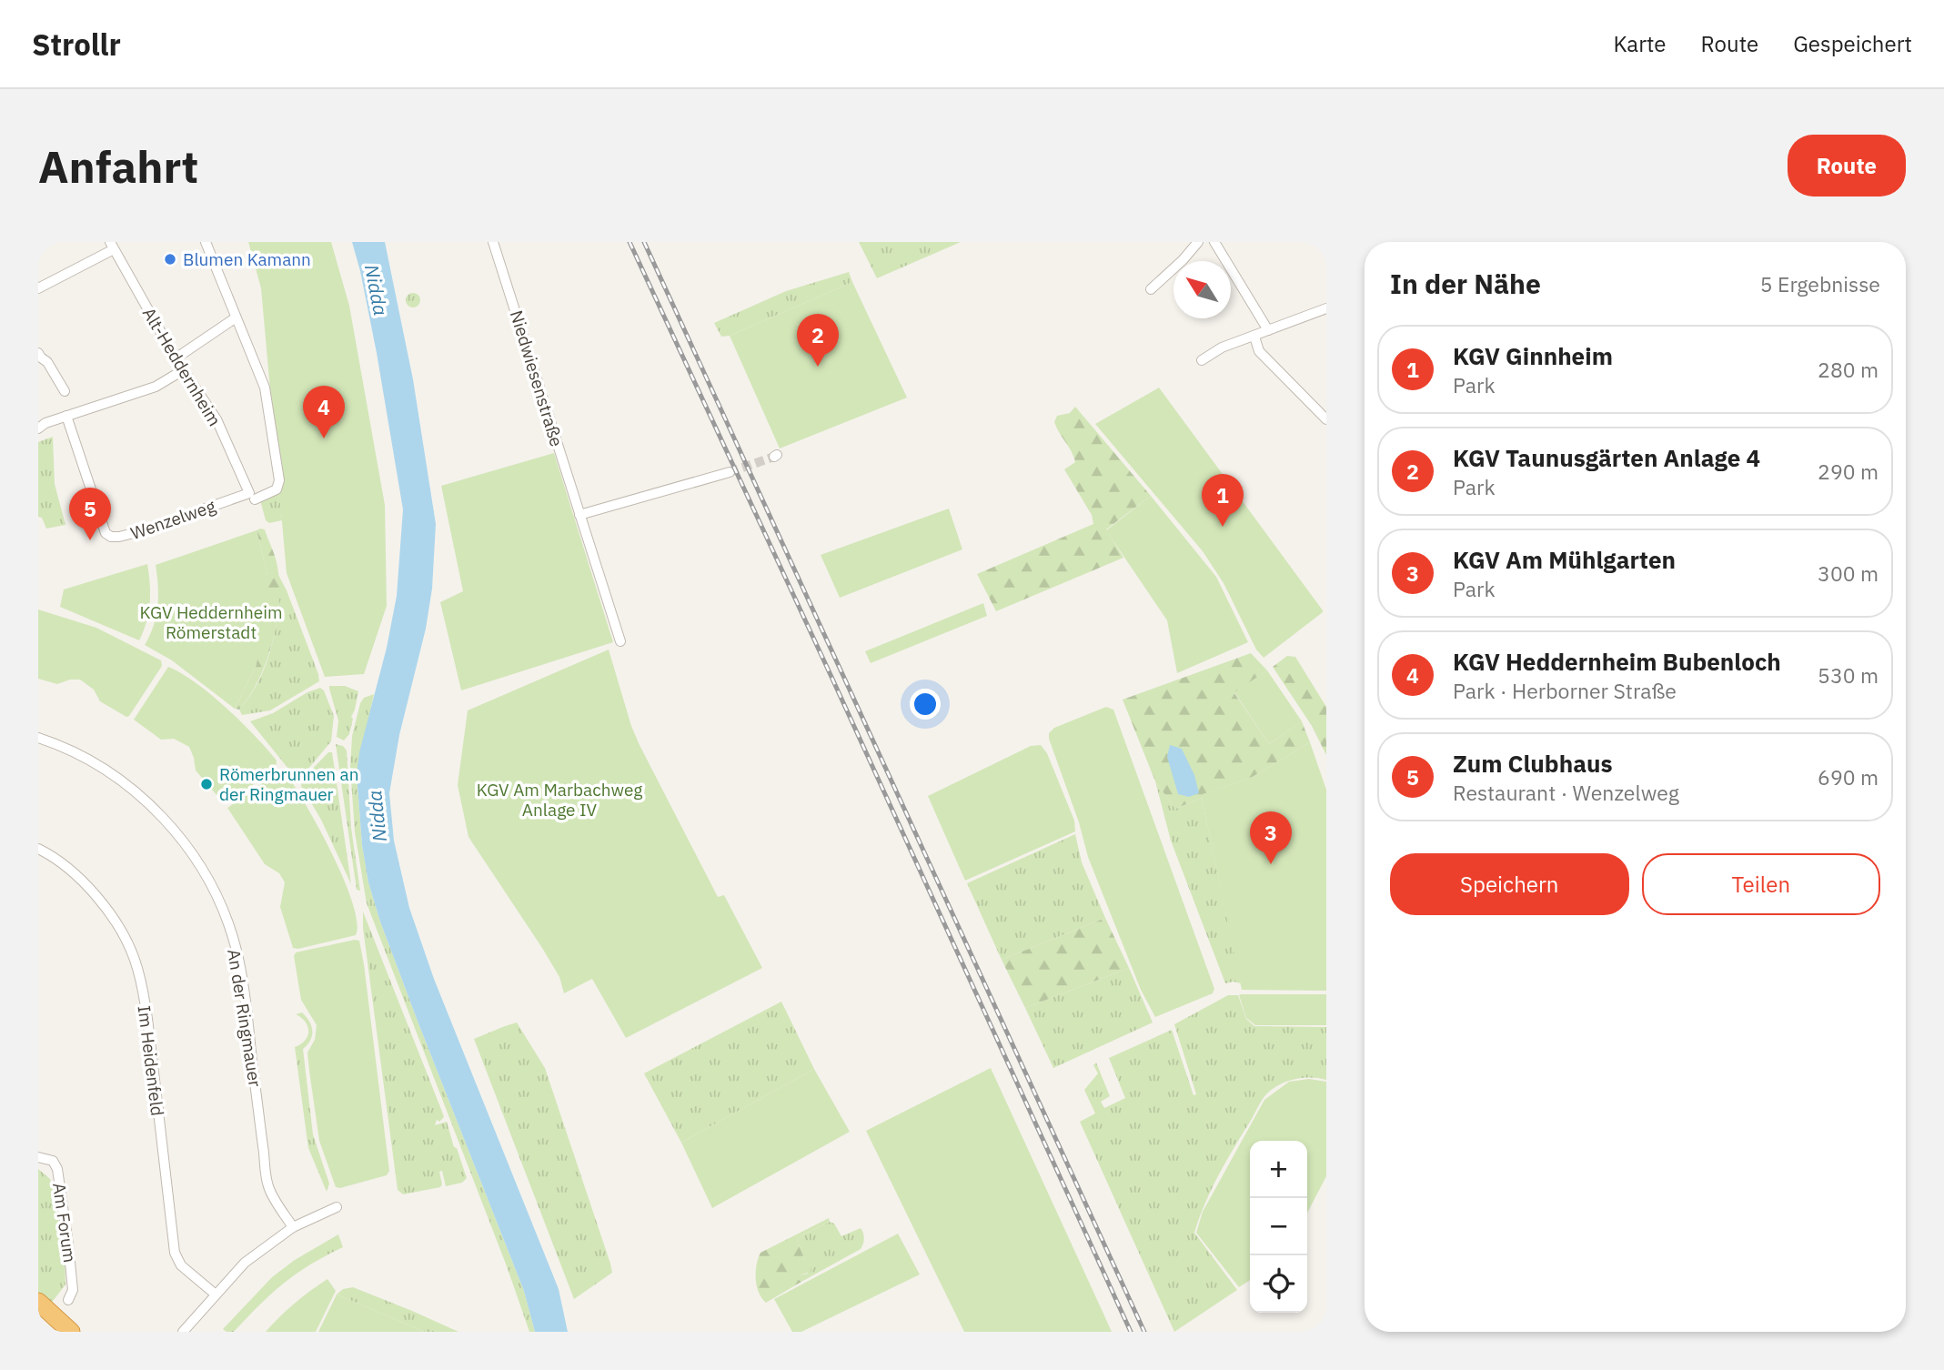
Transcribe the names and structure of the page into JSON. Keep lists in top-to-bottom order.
{
  "streets": {
    "street": [
      "Alt-Heddernheim",
      "Niedwiesenstraße",
      "Wenzelweg",
      "An der Ringmauer",
      "Im Heidenfeld",
      "Am Forum"
    ]
  },
  "crossings": [
    ["Alt-Heddernheim", "Wenzelweg"]
  ],
  "water": ["Nidda"],
  "parks": ["KGV Heddernheim Römerstadt", "KGV Am Marbachweg Anlage IV"],
  "places": ["Blumen Kamann", "Römerbrunnen an der Ringmauer"],
  "north": "top left",
  "page": {
    "header": "Strollr",
    "nav": ["Karte", "Route", "Gespeichert"],
    "buttons": [
      "Route",
      ["Speichern", "Teilen"]
    ],
    "title": "Anfahrt",
    "heading": ["In der Nähe", "5 Ergebnisse"],
    "pins": [
      "2",
      "4",
      "1",
      "5",
      "3"
    ],
    "list": [
      {
        "mark": "1",
        "name": "KGV Ginnheim",
        "note": "Park",
        "value": "280 m"
      },
      {
        "mark": "2",
        "name": "KGV Taunusgärten Anlage 4",
        "note": "Park",
        "value": "290 m"
      },
      {
        "mark": "3",
        "name": "KGV Am Mühlgarten",
        "note": "Park",
        "value": "300 m"
      },
      {
        "mark": "4",
        "name": "KGV Heddernheim Bubenloch",
        "note": "Park · Herborner Straße",
        "value": "530 m"
      },
      {
        "mark": "5",
        "name": "Zum Clubhaus",
        "note": "Restaurant · Wenzelweg",
        "value": "690 m"
      }
    ],
    "map_buttons": ["+", "−"]
  }
}
